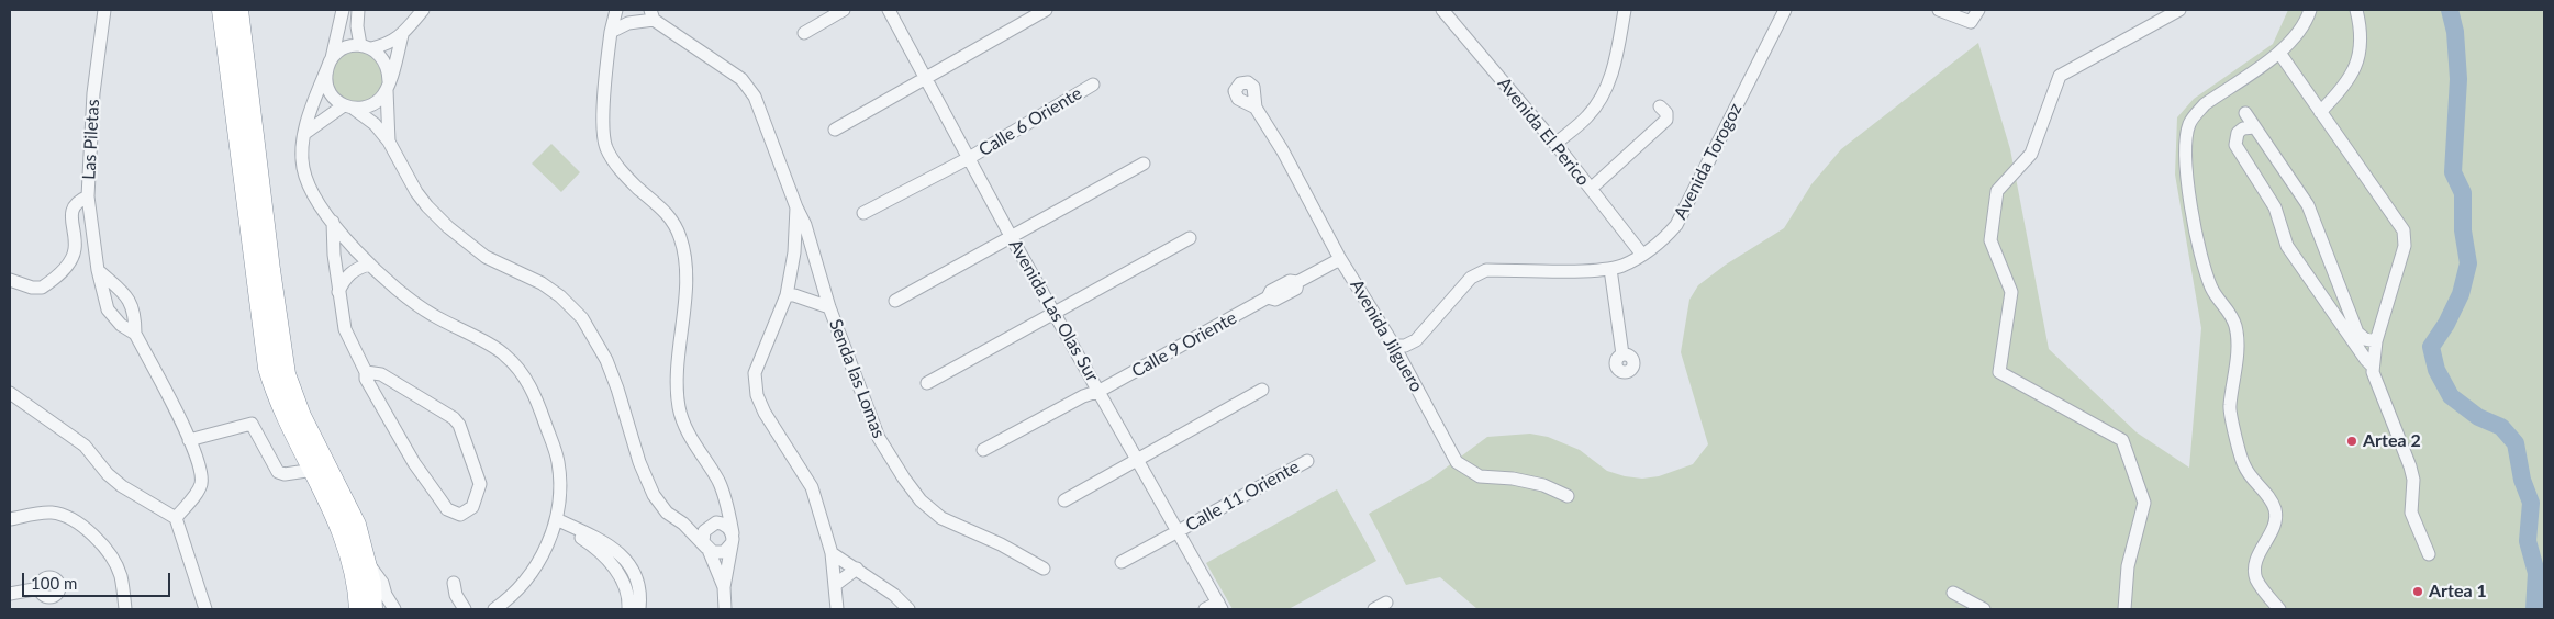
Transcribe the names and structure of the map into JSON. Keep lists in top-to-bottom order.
{
  "streets": {
    "street": [
      "Calle 6 Oriente",
      "Avenida El Perico",
      "Las Piletas",
      "Avenida Torogoz",
      "Avenida Las Olas Sur",
      "Avenida Jilguero",
      "Calle 9 Oriente",
      "Senda las Lomas",
      "Calle 11 Oriente"
    ]
  },
  "crossings": [
    ["Calle 6 Oriente", "Avenida Las Olas Sur"],
    ["Avenida El Perico", "Avenida Torogoz"],
    ["Avenida Torogoz", "Avenida Jilguero"],
    ["Avenida Las Olas Sur", "Calle 9 Oriente"],
    ["Avenida Las Olas Sur", "Calle 11 Oriente"],
    ["Avenida Jilguero", "Calle 9 Oriente"]
  ],
  "places": ["Artea 2", "Artea 1"],
  "scale_bar": "100 m"
}
